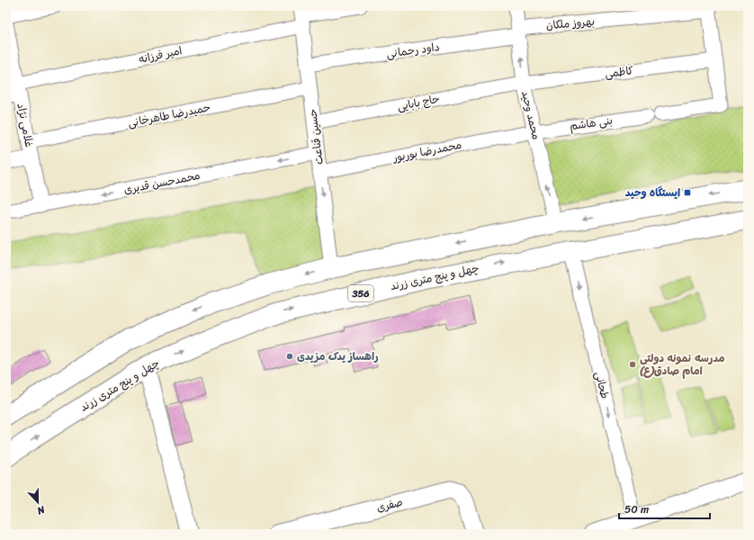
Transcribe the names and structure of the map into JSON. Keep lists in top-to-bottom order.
{
  "streets": {
    "main road": ["چهل و پنج متری زرند", "356"],
    "street": [
      "بهروز ملکان",
      "داود رحمانی",
      "امیر فرزانه",
      "کاظمی",
      "حاج بابایی",
      "حمیدرضا طاهرخانی",
      "محمد وحید",
      "بنی هاشم",
      "غلامی نژاد",
      "حسین قناعت",
      "محمدرضا بوربور",
      "محمدحسن قدیری",
      "طحانی",
      "صفری"
    ]
  },
  "crossings": [
    ["بهروز ملکان", "داود رحمانی"],
    ["بهروز ملکان", "محمد وحید"],
    ["داود رحمانی", "محمد وحید"],
    ["داود رحمانی", "حسین قناعت"],
    ["امیر فرزانه", "غلامی نژاد"],
    ["امیر فرزانه", "حسین قناعت"],
    ["کاظمی", "حاج بابایی"],
    ["کاظمی", "محمد وحید"],
    ["کاظمی", "بنی هاشم"],
    ["حاج بابایی", "محمد وحید"],
    ["حاج بابایی", "حسین قناعت"],
    ["حمیدرضا طاهرخانی", "غلامی نژاد"],
    ["حمیدرضا طاهرخانی", "حسین قناعت"],
    ["محمد وحید", "بنی هاشم"],
    ["محمد وحید", "محمدرضا بوربور"],
    ["بنی هاشم", "محمدرضا بوربور"],
    ["غلامی نژاد", "محمدحسن قدیری"],
    ["حسین قناعت", "محمدرضا بوربور"],
    ["حسین قناعت", "محمدحسن قدیری"],
    ["چهل و پنج متری زرند", "طحانی"]
  ],
  "one_way": [
    "محمد وحید",
    "حسین قناعت",
    "محمدحسن قدیری",
    "طحانی"
  ],
  "places": {
    "transit": ["ایستگاه وحید"],
    "other": ["راهساز یدک مزیدی", "مدرسه نمونه دولتی امام صادق(ع)"]
  },
  "scale_bar": "50 m",
  "north": "bottom"
}
